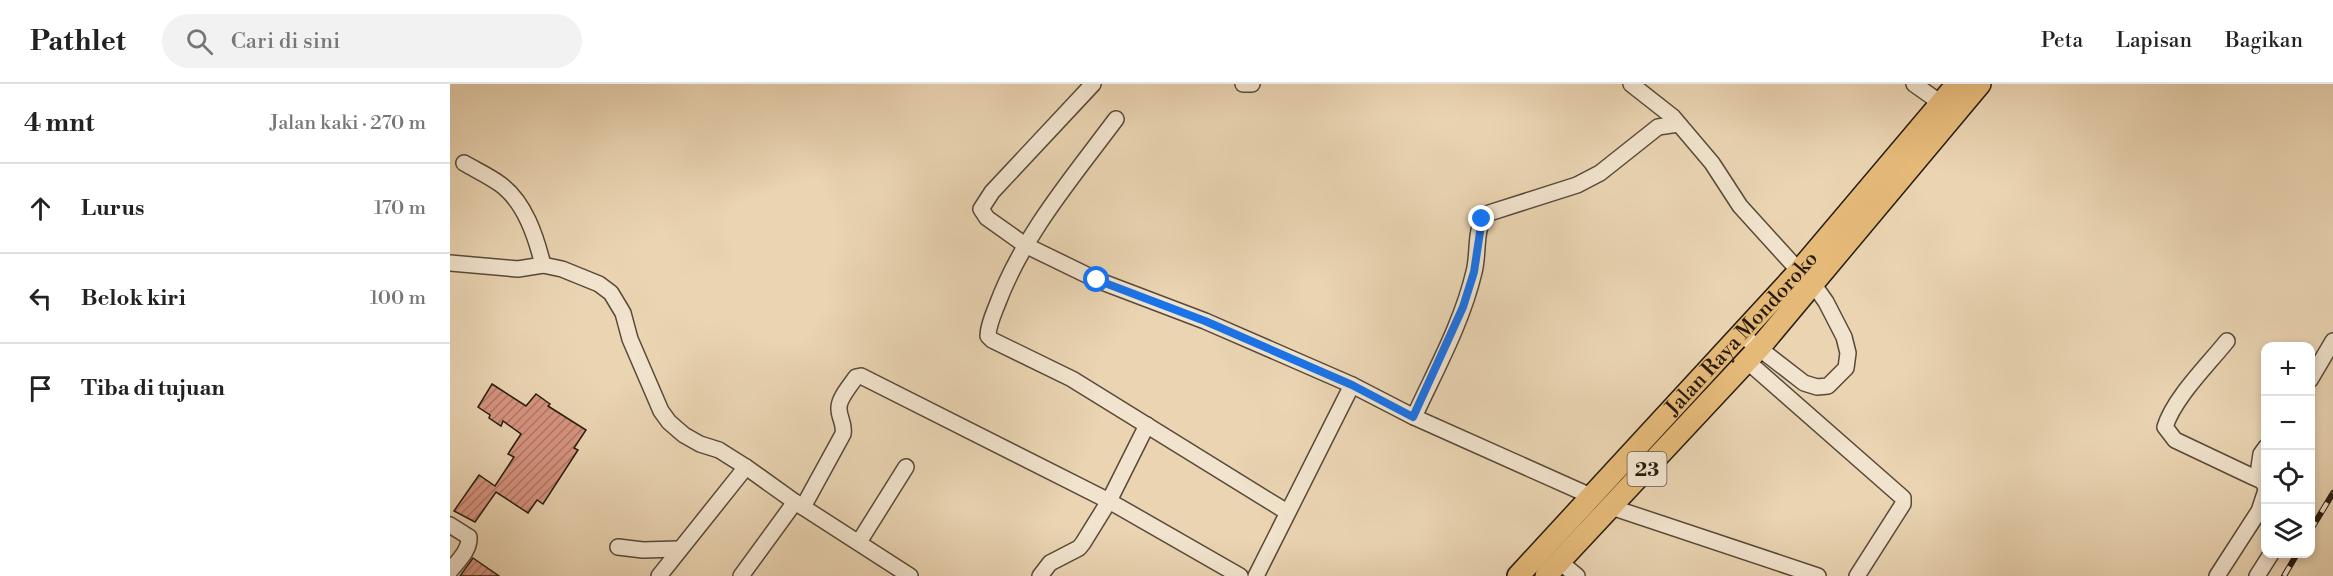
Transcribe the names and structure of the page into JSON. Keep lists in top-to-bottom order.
{
  "streets": {
    "highway": ["Jalan Raya Mondoroko", "23"]
  },
  "page": {
    "header": "Pathlet",
    "search": "Cari di sini",
    "nav": ["Peta", "Lapisan", "Bagikan"],
    "heading": ["4 mnt", "Jalan kaki · 270 m"],
    "list": [
      ["Lurus", "170 m"],
      ["Belok kiri", "100 m"],
      "Tiba di tujuan"
    ],
    "map_buttons": ["+", "−"]
  }
}
